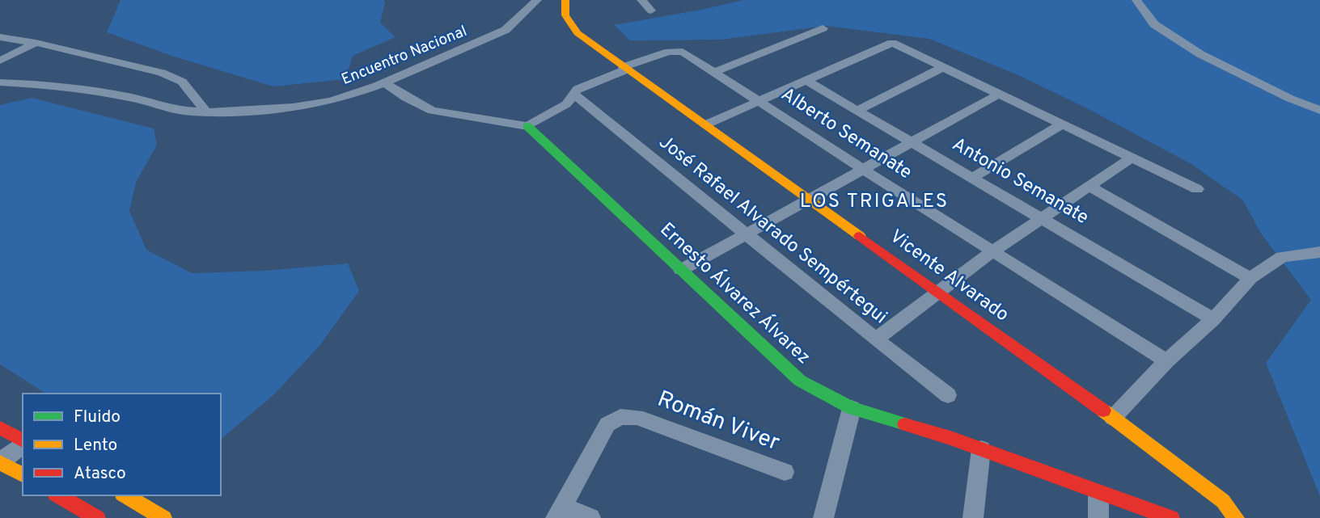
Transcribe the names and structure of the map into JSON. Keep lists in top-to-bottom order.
{
  "streets": {
    "street": [
      "Encuentro Nacional",
      "Alberto Semanate",
      "Antonio Semanate",
      "José Rafael Alvarado Sempértegui",
      "Vicente Alvarado",
      "Ernesto Álvarez Álvarez",
      "Román Viver"
    ]
  },
  "crossings": [
    ["Alberto Semanate", "Vicente Alvarado"]
  ],
  "districts": ["LOS TRIGALES"],
  "legend": ["Fluido", "Lento", "Atasco"]
}
